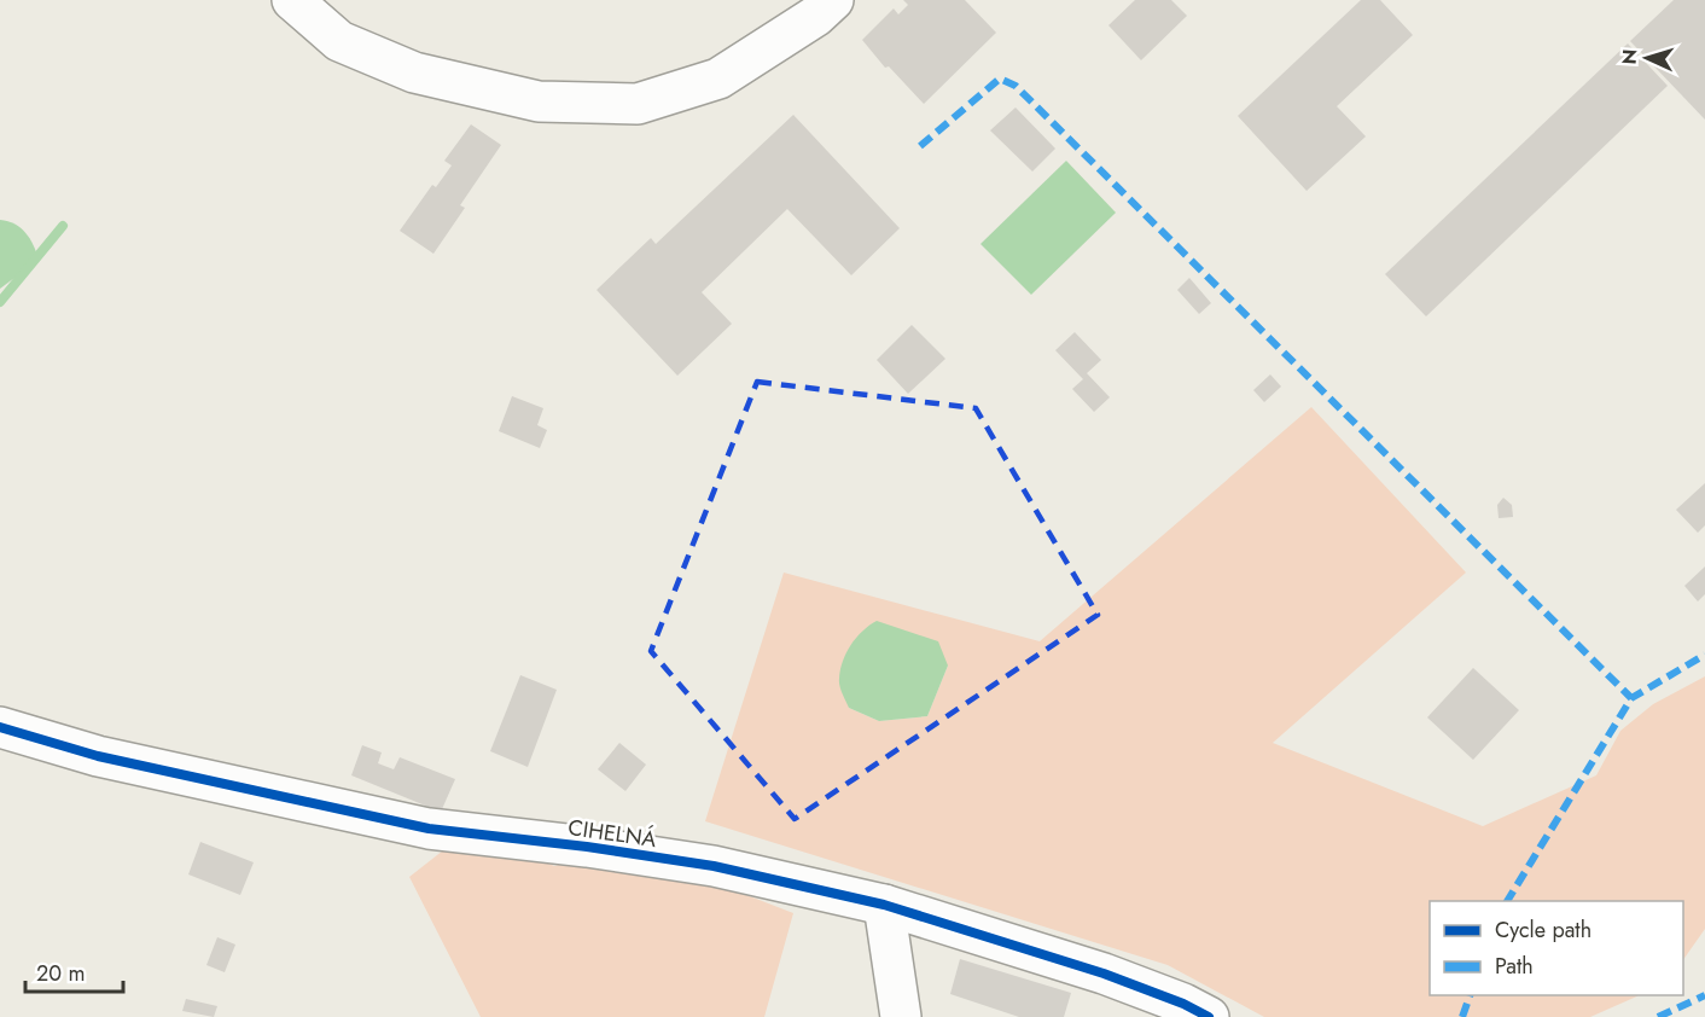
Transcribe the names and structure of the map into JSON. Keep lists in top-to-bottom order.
{
  "streets": {
    "street": ["CIHELNÁ"]
  },
  "legend": ["Cycle path", "Path"],
  "scale_bar": "20 m",
  "north": "left"
}
